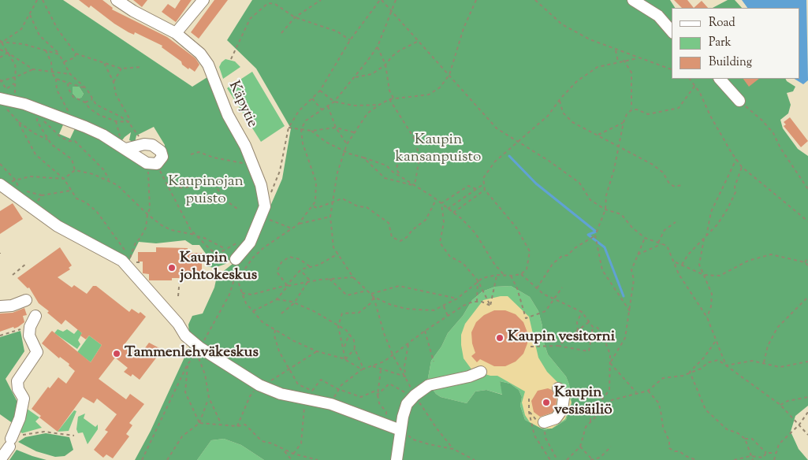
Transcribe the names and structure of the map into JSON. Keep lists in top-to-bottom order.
{
  "streets": {
    "street": ["Käpytie"]
  },
  "parks": ["Kaupin kansanpuisto", "Kaupinojan puisto"],
  "places": [
    "Kaupin johtokeskus",
    "Kaupin vesitorni",
    "Tammenlehväkeskus",
    "Kaupin vesisäiliö"
  ],
  "legend": ["Road", "Park", "Building"]
}
